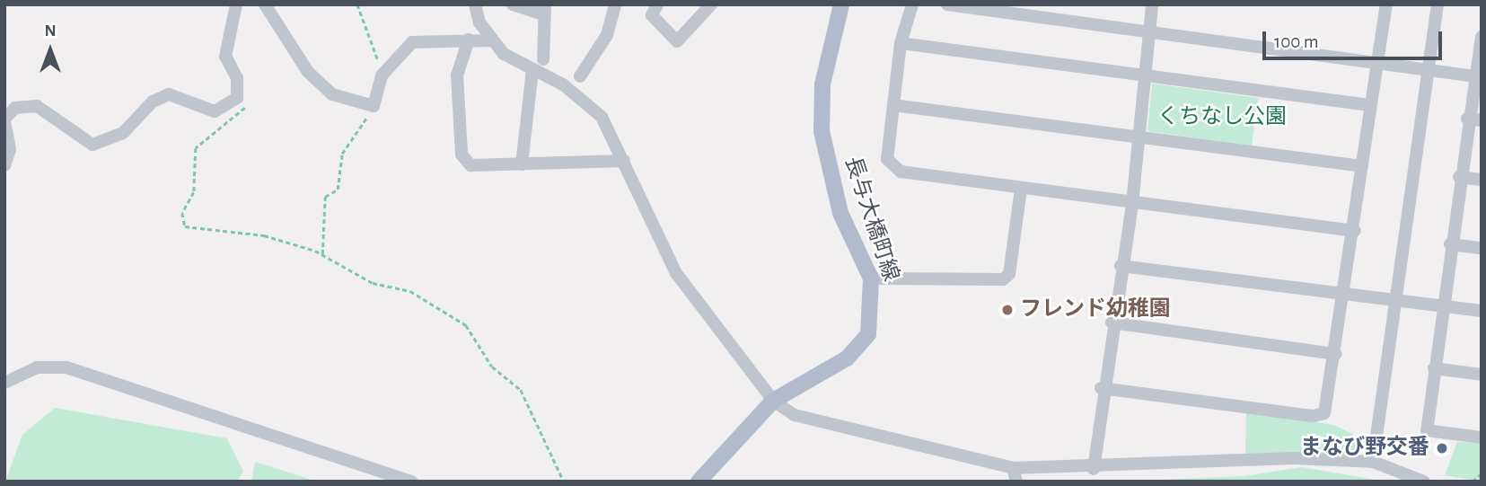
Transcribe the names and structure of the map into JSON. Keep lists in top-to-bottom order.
{
  "streets": {
    "main road": ["長与大橋町線"]
  },
  "parks": ["くちなし公園"],
  "places": ["フレンド幼稚園", "まなび野交番"],
  "scale_bar": "100 m",
  "north": "top"
}
